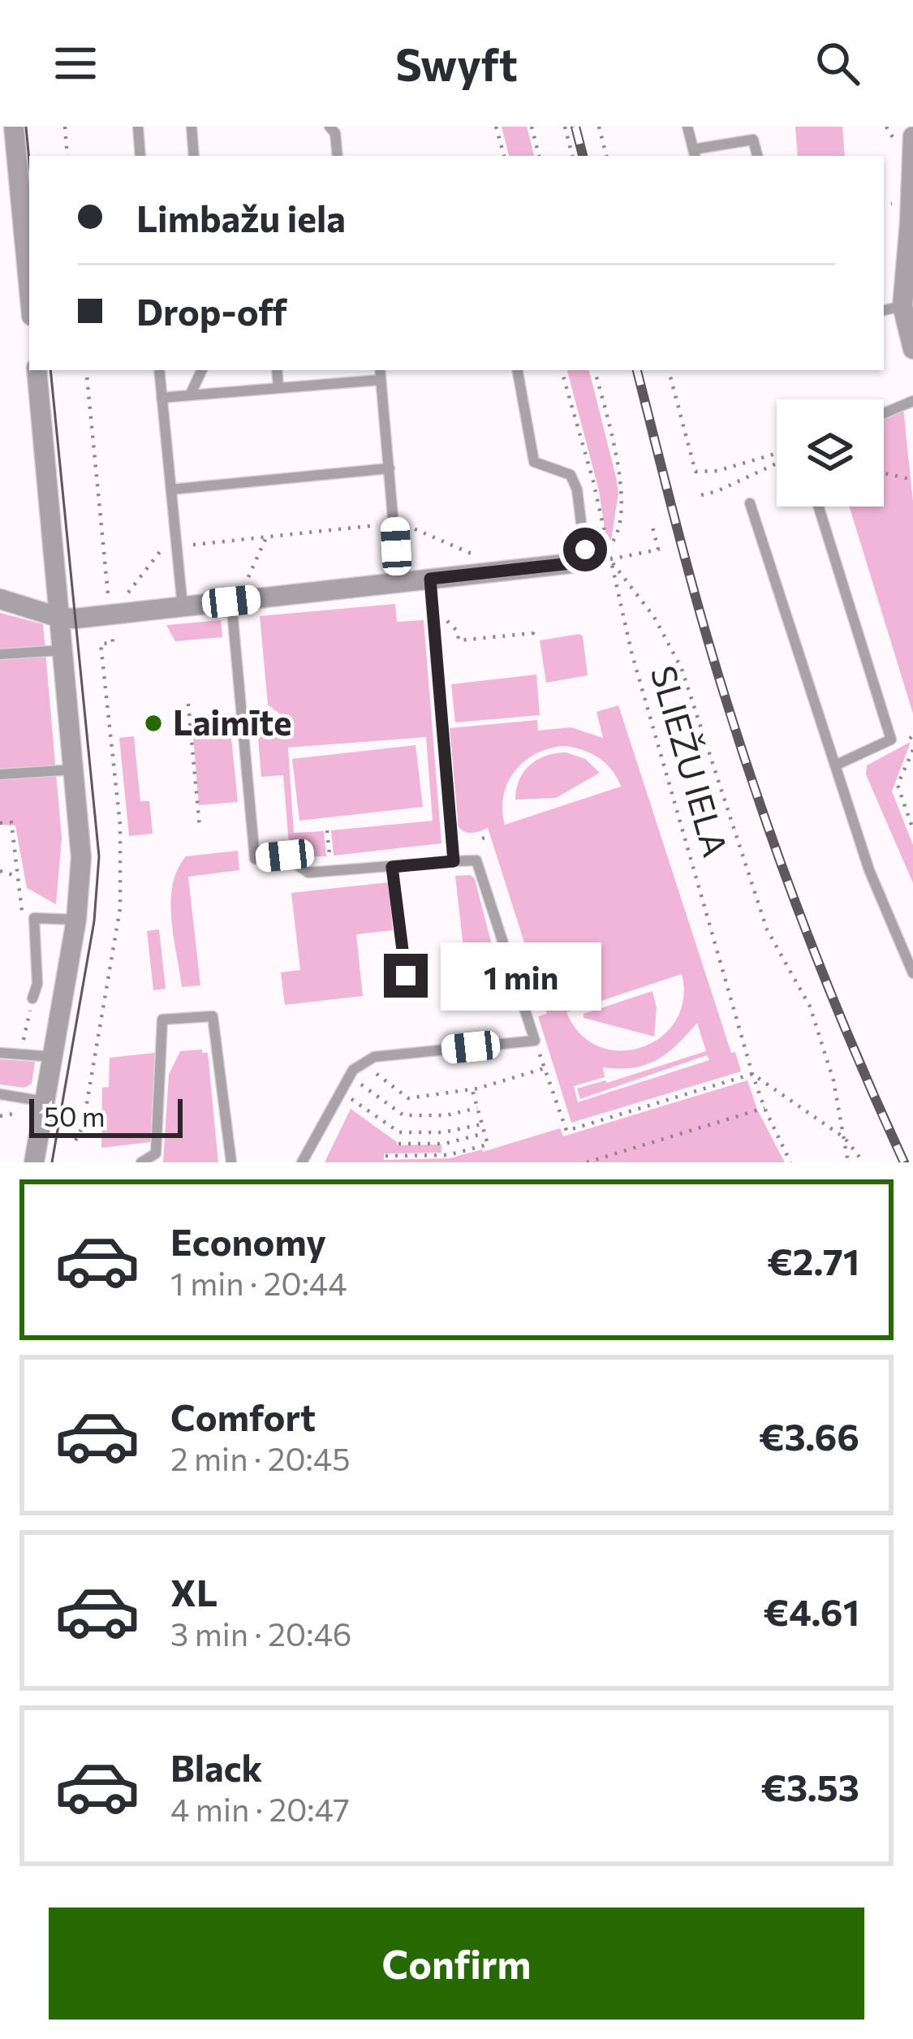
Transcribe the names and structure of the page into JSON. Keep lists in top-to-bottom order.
{
  "streets": {
    "path": ["SLIEŽU IELA"]
  },
  "places": ["Laimīte"],
  "scale_bar": "50 m",
  "page": {
    "header": "Swyft",
    "banner": ["Limbažu iela", "Drop-off"],
    "bubble": "1 min",
    "scale": "50 m",
    "list": [
      {
        "name": "Economy",
        "note": "1 min · 20:44",
        "value": "€2.71"
      },
      {
        "name": "Comfort",
        "note": "2 min · 20:45",
        "value": "€3.66"
      },
      {
        "name": "XL",
        "note": "3 min · 20:46",
        "value": "€4.61"
      },
      {
        "name": "Black",
        "note": "4 min · 20:47",
        "value": "€3.53"
      }
    ],
    "buttons": "Confirm"
  }
}
